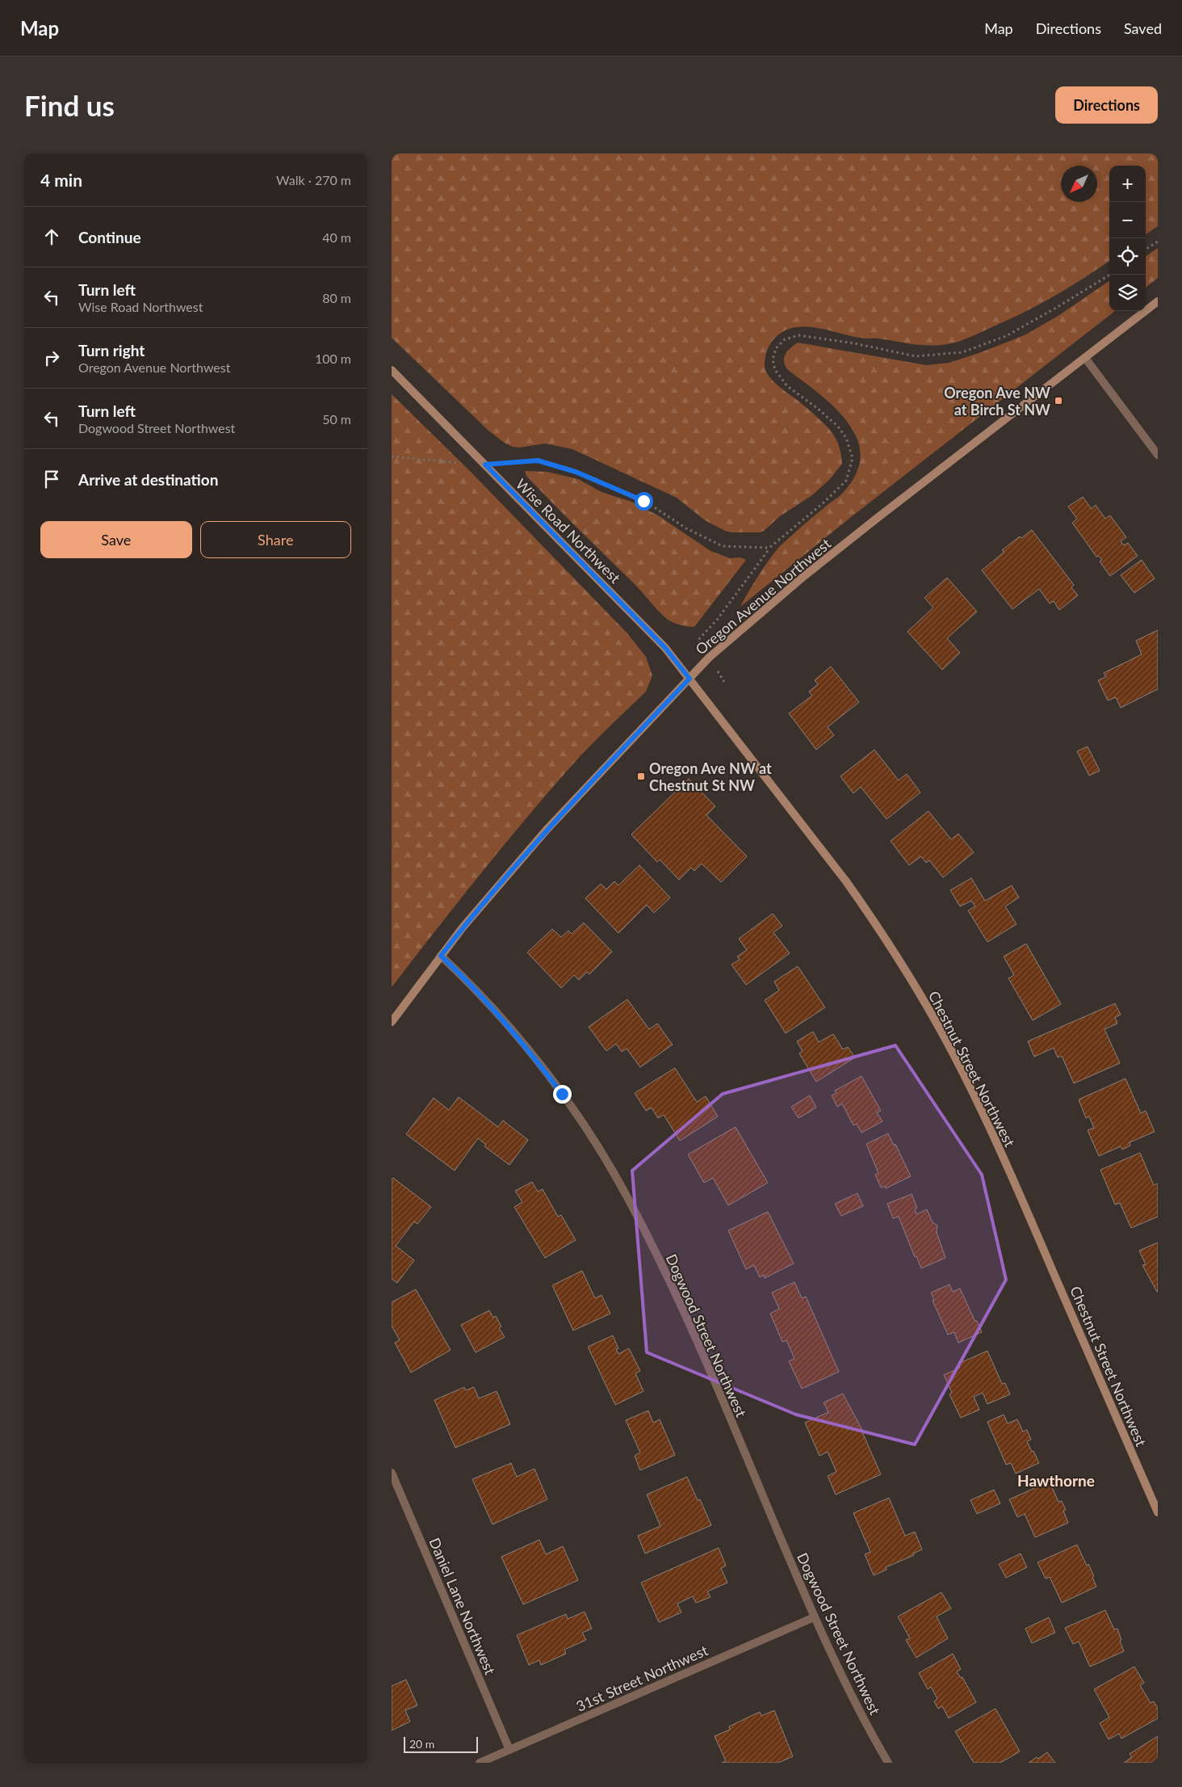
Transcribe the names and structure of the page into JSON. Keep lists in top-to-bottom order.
{
  "streets": {
    "street": [
      "Wise Road Northwest",
      "Oregon Avenue Northwest",
      "Chestnut Street Northwest",
      "Dogwood Street Northwest",
      "Daniel Lane Northwest",
      "31st Street Northwest"
    ]
  },
  "crossings": [
    ["Wise Road Northwest", "Oregon Avenue Northwest"],
    ["Wise Road Northwest", "Chestnut Street Northwest"],
    ["Oregon Avenue Northwest", "Chestnut Street Northwest"],
    ["Oregon Avenue Northwest", "Dogwood Street Northwest"],
    ["Dogwood Street Northwest", "31st Street Northwest"],
    ["Daniel Lane Northwest", "31st Street Northwest"]
  ],
  "districts": ["Hawthorne"],
  "places": {
    "transit": ["Oregon Ave NW at Birch St NW", "Oregon Ave NW at Chestnut St NW"]
  },
  "scale_bar": "20 m",
  "north": "bottom left",
  "page": {
    "header": "Map",
    "nav": ["Map", "Directions", "Saved"],
    "buttons": [
      "Directions",
      ["Save", "Share"]
    ],
    "title": "Find us",
    "heading": ["4 min", "Walk · 270 m"],
    "map_buttons": ["+", "−"],
    "list": [
      ["Continue", "40 m"],
      ["Turn left", "Wise Road Northwest", "80 m"],
      ["Turn right", "Oregon Avenue Northwest", "100 m"],
      ["Turn left", "Dogwood Street Northwest", "50 m"],
      "Arrive at destination"
    ],
    "scale": "20 m"
  }
}
